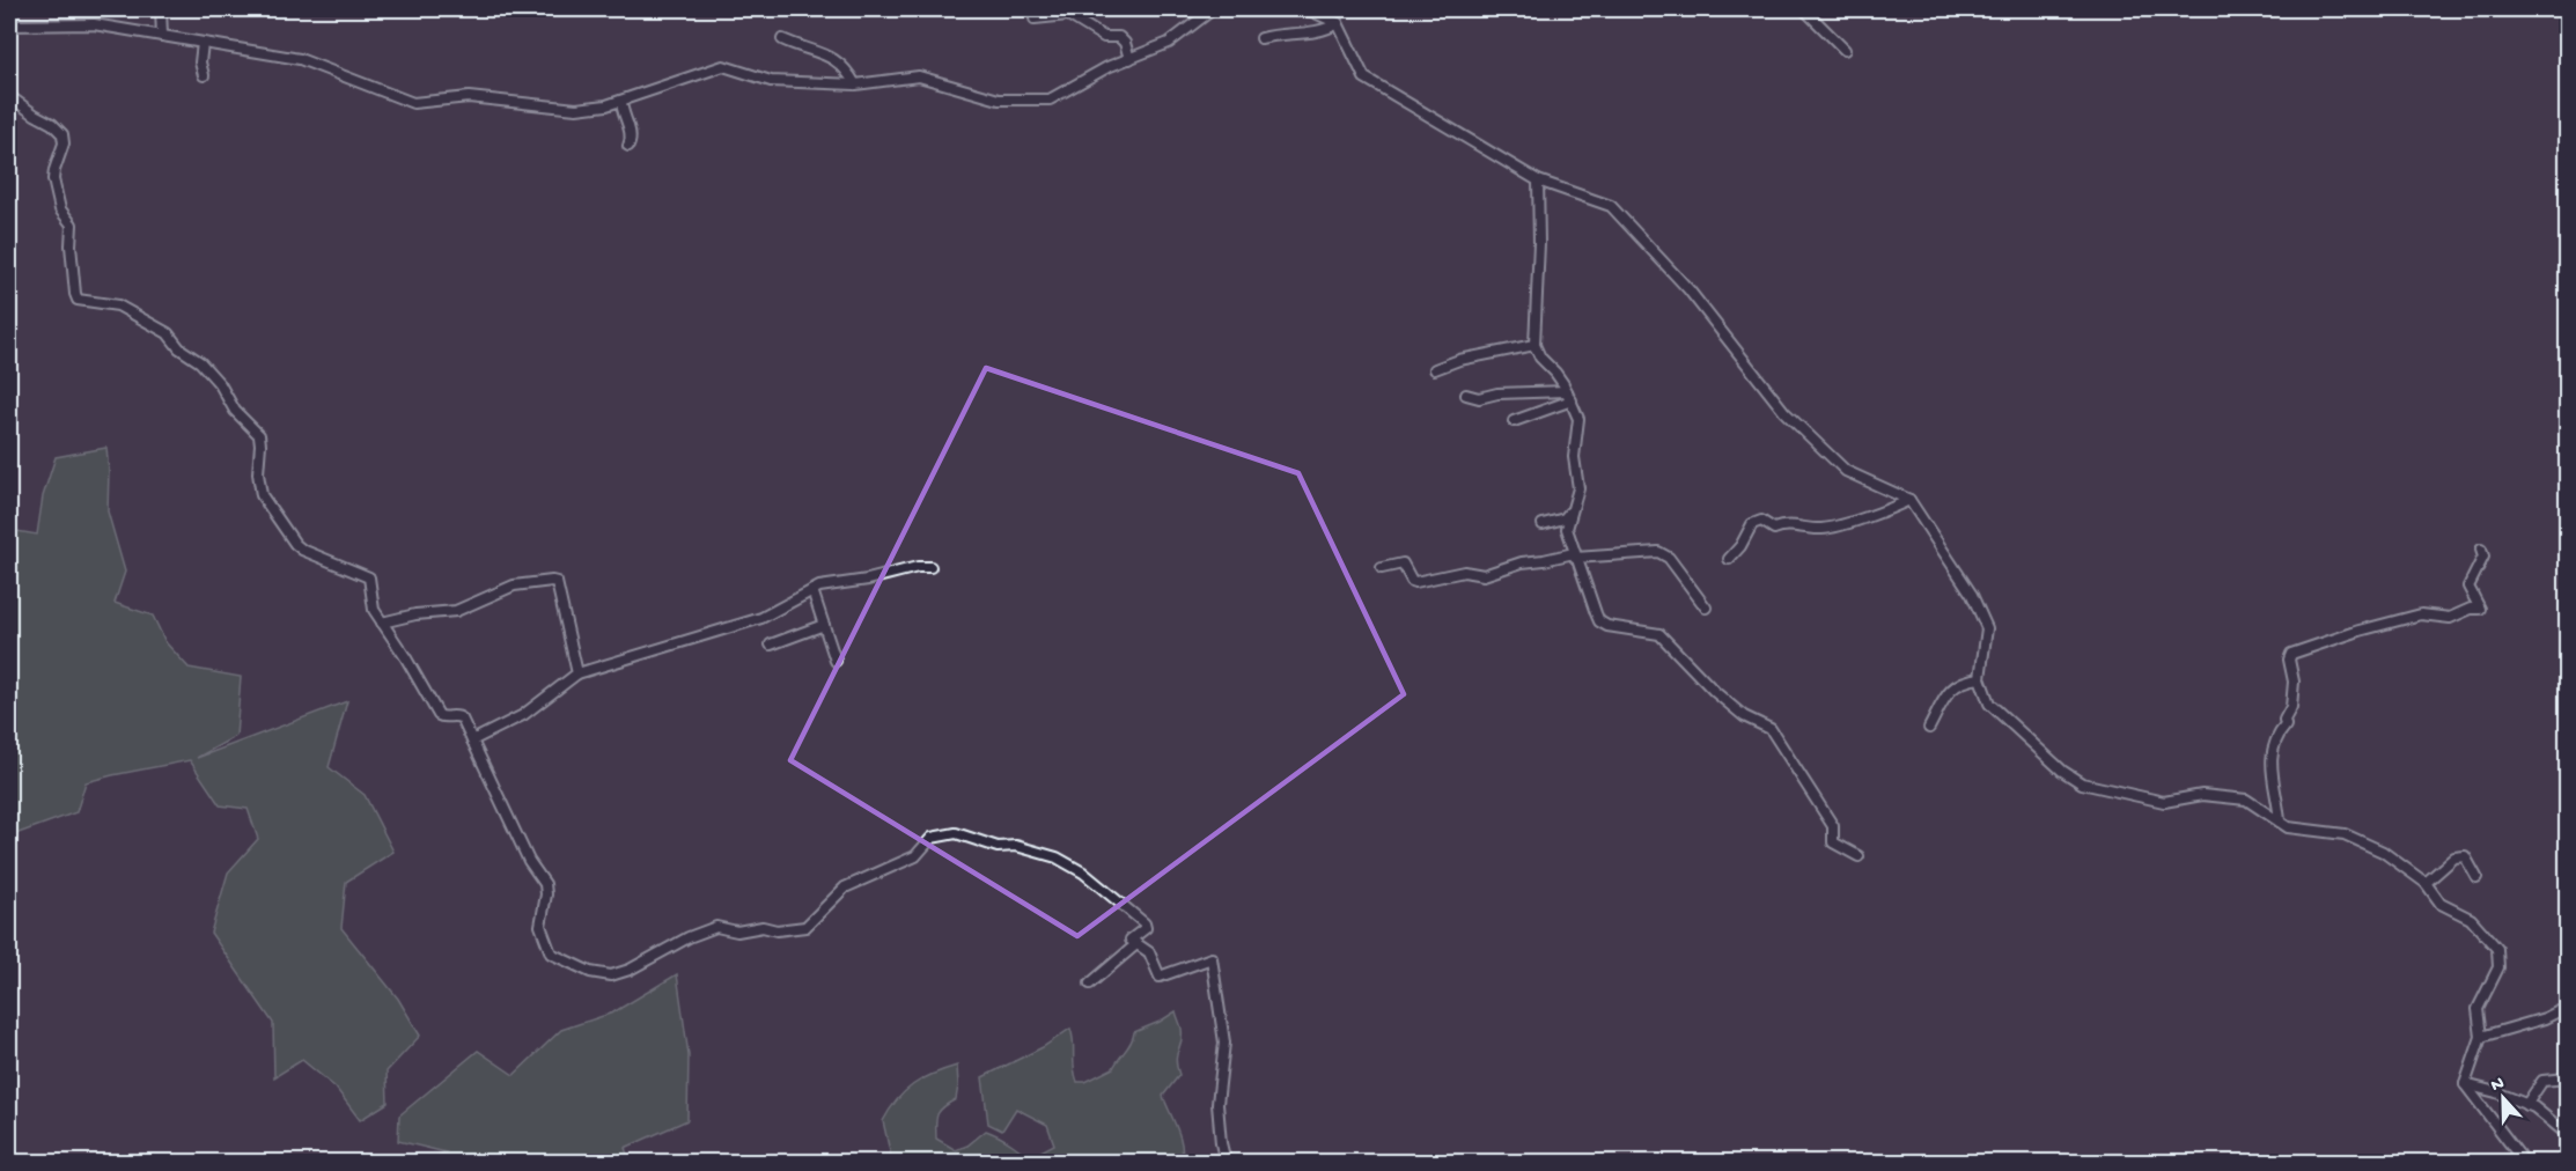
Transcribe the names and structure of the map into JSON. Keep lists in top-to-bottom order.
{
  "north": "top"
}
